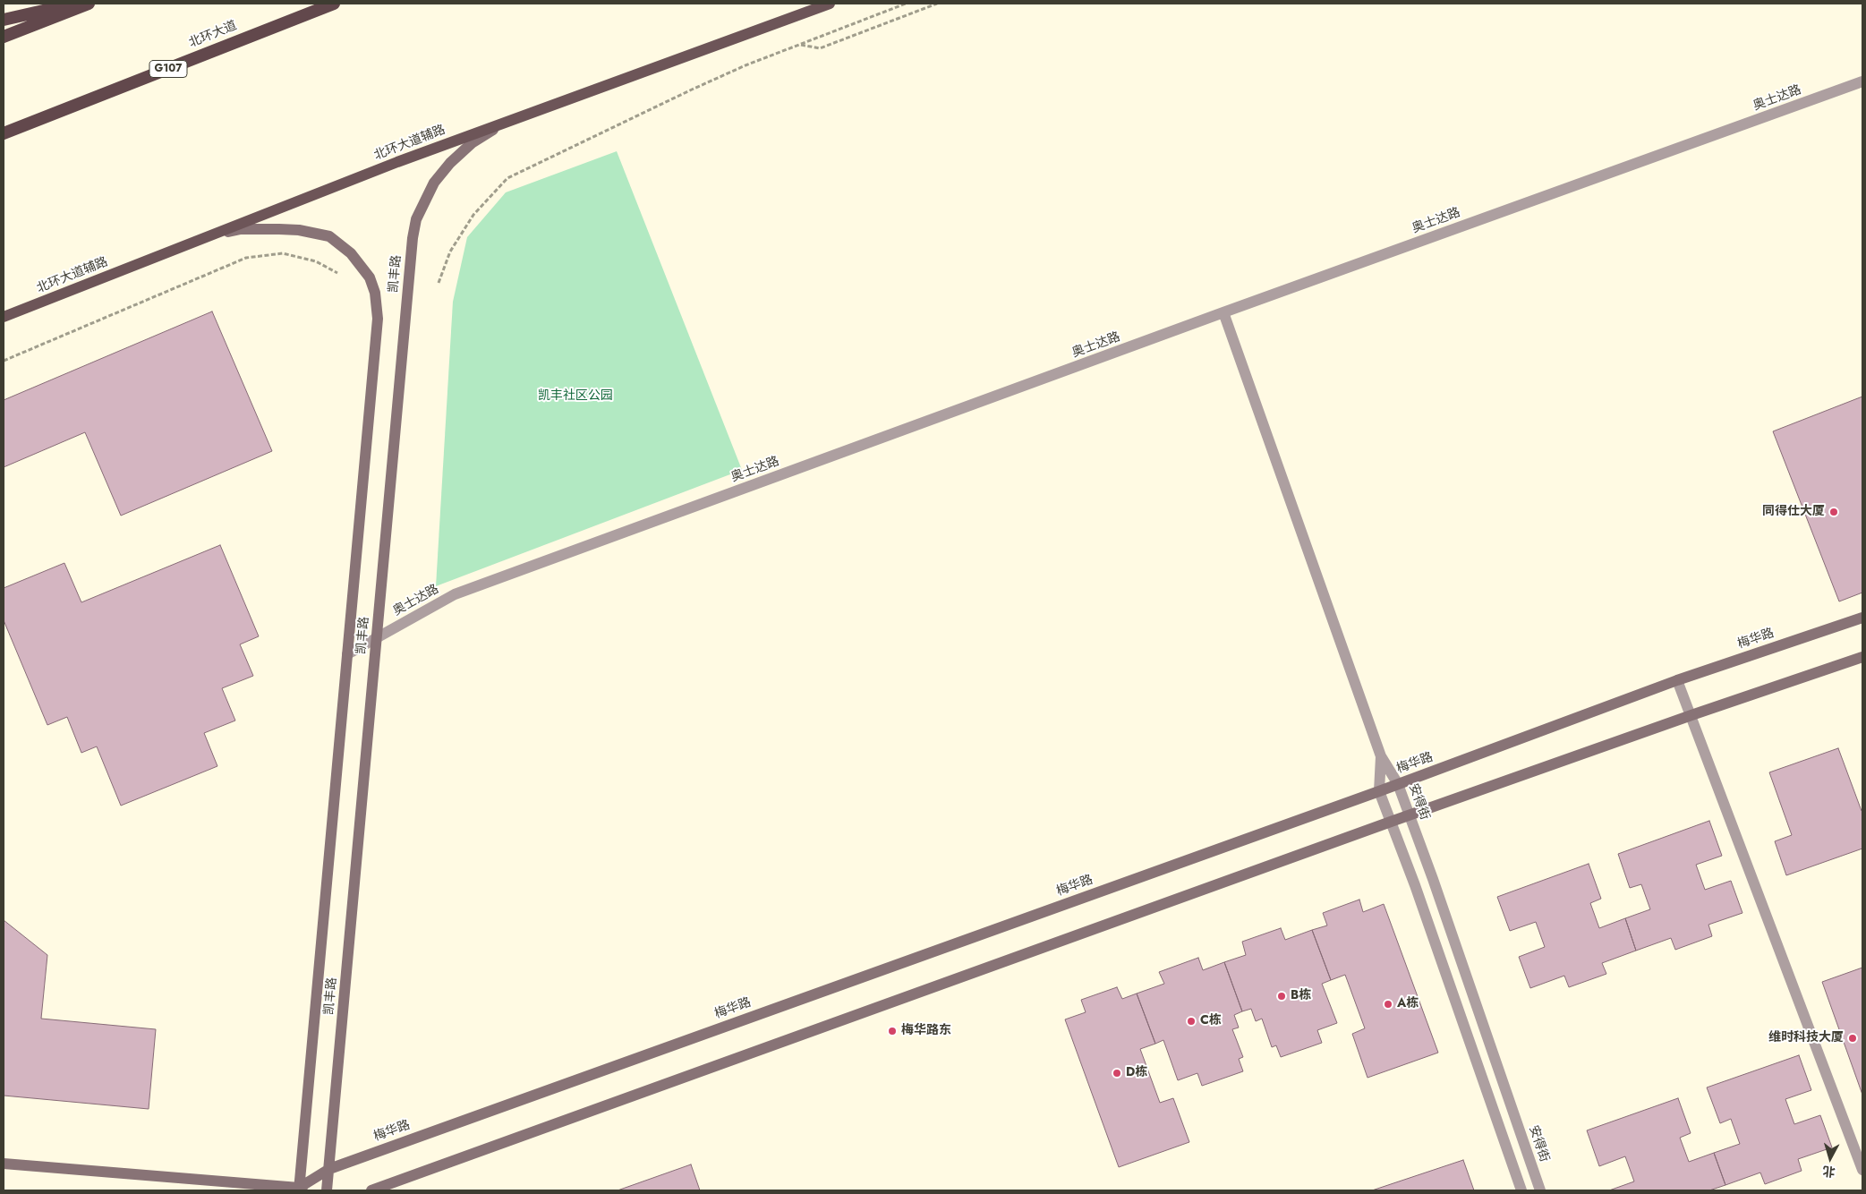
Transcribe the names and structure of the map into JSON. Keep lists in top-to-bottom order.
{
  "streets": {
    "highway": ["北环大道", "G107"],
    "main road": ["北环大道辅路", "凯丰路", "梅华路"],
    "street": ["奥士达路", "安得街"]
  },
  "crossings": [
    ["奥士达路", "凯丰路"],
    ["北环大道辅路", "凯丰路"],
    ["凯丰路", "梅华路"],
    ["梅华路", "安得街"]
  ],
  "parks": ["凯丰社区公园"],
  "places": [
    "同得仕大厦",
    "B栋",
    "A栋",
    "C栋",
    "梅华路东",
    "维时科技大厦",
    "D栋"
  ],
  "north": "bottom"
}
